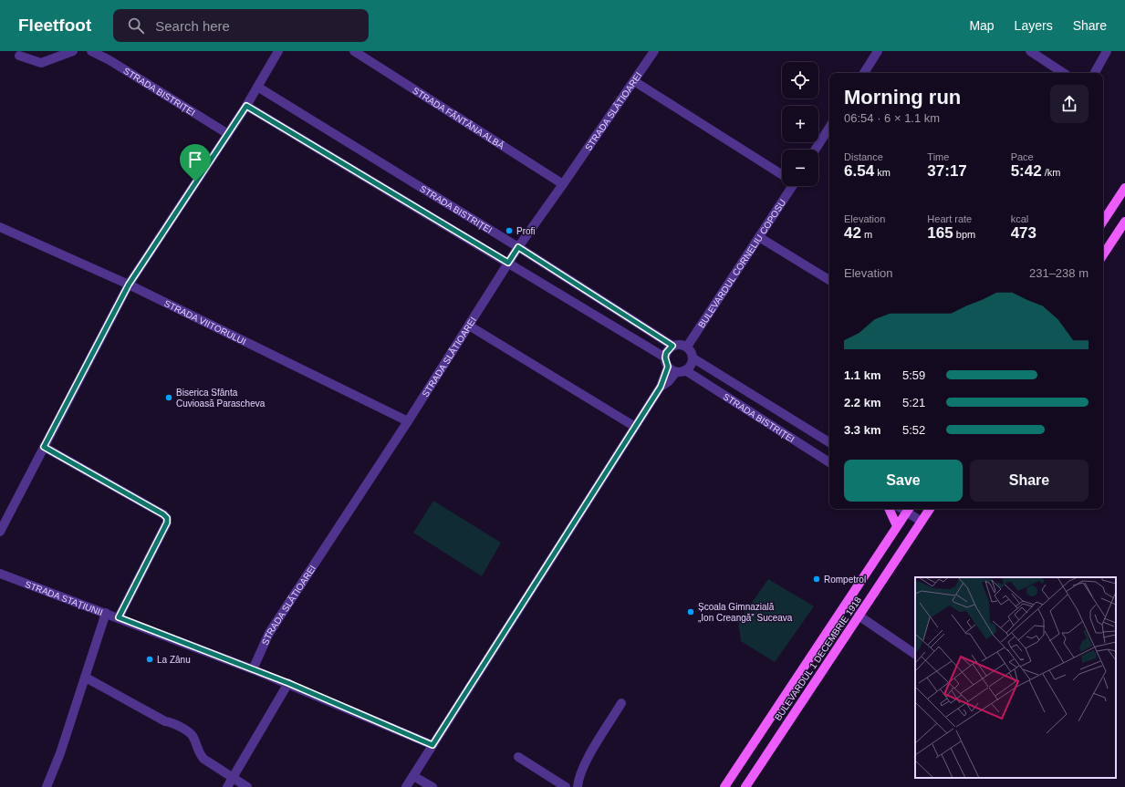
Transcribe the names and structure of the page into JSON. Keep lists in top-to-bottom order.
{
  "streets": {
    "main road": ["BULEVARDUL 1 DECEMBRIE 1918"],
    "street": [
      "STRADA BISTRIȚEI",
      "STRADA SLĂTIOAREI",
      "STRADA FÂNTÂNA ALBĂ",
      "BULEVARDUL CORNELIU COPOSU",
      "STRADA VIITORULUI",
      "STRADA STAȚIUNII"
    ]
  },
  "crossings": [
    ["STRADA BISTRIȚEI", "STRADA SLĂTIOAREI"],
    ["STRADA BISTRIȚEI", "BULEVARDUL CORNELIU COPOSU"],
    ["STRADA SLĂTIOAREI", "STRADA FÂNTÂNA ALBĂ"],
    ["STRADA SLĂTIOAREI", "STRADA VIITORULUI"],
    ["STRADA SLĂTIOAREI", "STRADA STAȚIUNII"]
  ],
  "places": [
    "Profi",
    "Biserica Sfânta Cuvioasă Parascheva",
    "Rompetrol",
    "Școala Gimnazială „Ion Creangă” Suceava",
    "La Zânu"
  ],
  "page": {
    "header": "Fleetfoot",
    "search": "Search here",
    "nav": ["Map", "Layers", "Share"],
    "map_buttons": ["+", "−"],
    "heading": ["Morning run", "06:54 · 6 × 1.1 km"],
    "stats": [
      ["Distance", "6.54 km"],
      ["Time", "37:17"],
      ["Pace", "5:42 /km"],
      ["Elevation", "42 m"],
      ["Heart rate", "165 bpm"],
      ["kcal", "473"]
    ],
    "chart": ["Elevation", "231–238 m"],
    "list": [
      {
        "name": "1.1 km",
        "note": "5:59"
      },
      {
        "name": "2.2 km",
        "note": "5:21"
      },
      {
        "name": "3.3 km",
        "note": "5:52"
      }
    ],
    "buttons": ["Save", "Share"]
  }
}
